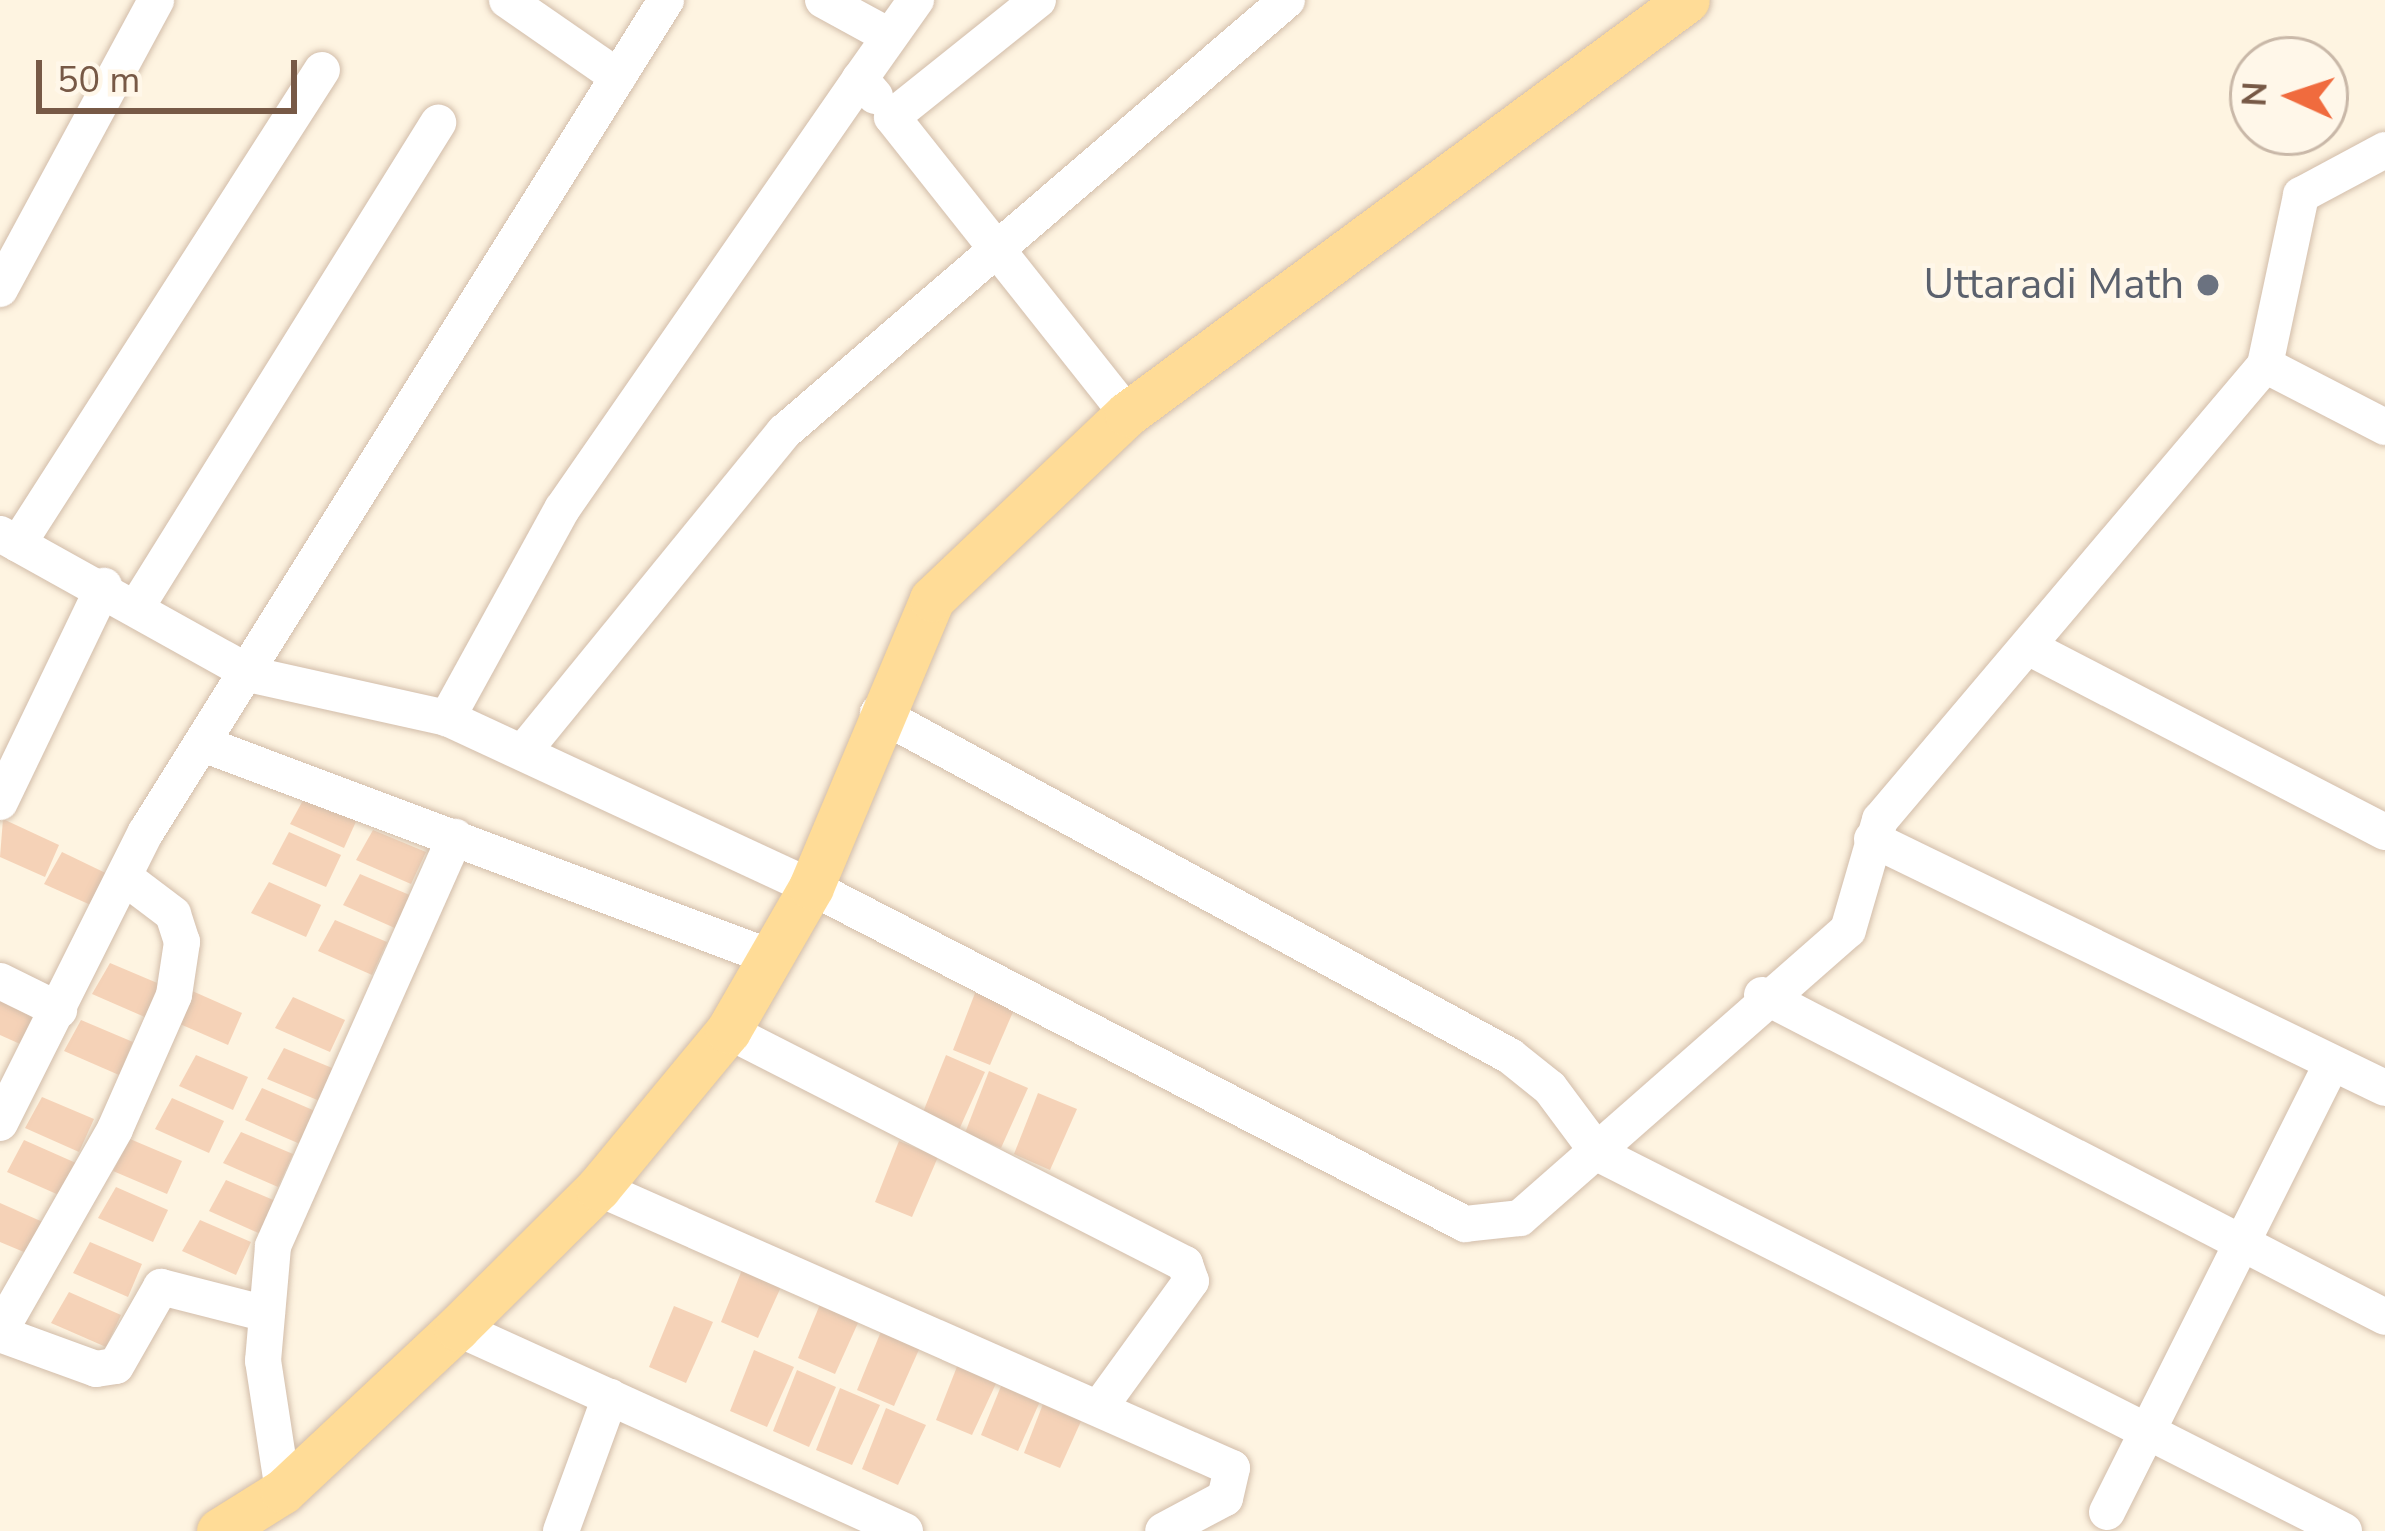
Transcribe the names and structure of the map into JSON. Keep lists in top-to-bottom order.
{
  "places": ["Uttaradi Math"],
  "scale_bar": "50 m",
  "north": "left"
}
